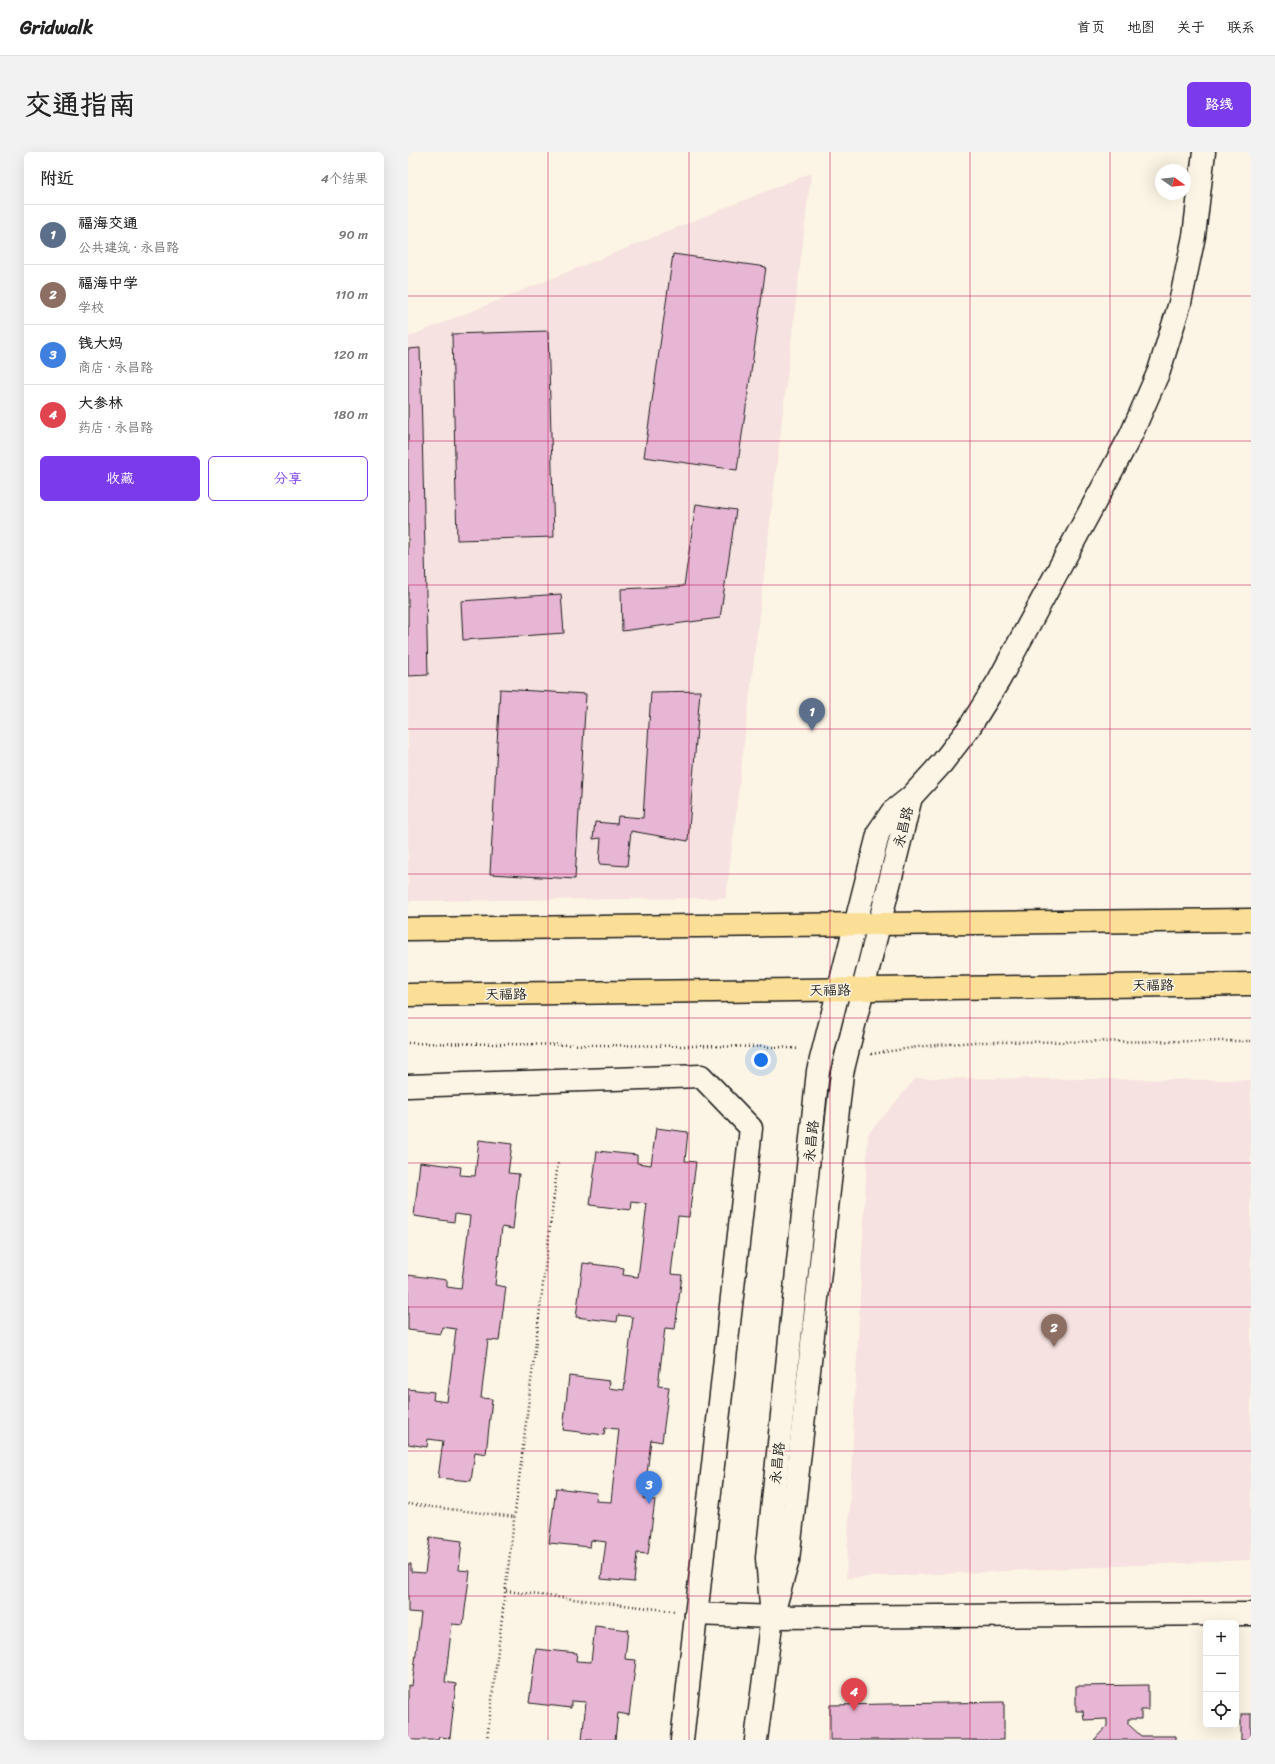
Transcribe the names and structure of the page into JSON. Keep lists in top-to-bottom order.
{
  "streets": {
    "main road": ["天福路"],
    "street": ["永昌路"]
  },
  "crossings": [
    ["永昌路", "天福路"]
  ],
  "north": "right",
  "page": {
    "header": "Gridwalk",
    "nav": [
      "首页",
      "地图",
      "关于",
      "联系"
    ],
    "title": "交通指南",
    "buttons": [
      "路线",
      ["收藏", "分享"]
    ],
    "heading": ["附近", "4个结果"],
    "list": [
      {
        "mark": "1",
        "name": "福海交通",
        "note": "公共建筑 · 永昌路",
        "value": "90 m"
      },
      {
        "mark": "2",
        "name": "福海中学",
        "note": "学校",
        "value": "110 m"
      },
      {
        "mark": "3",
        "name": "钱大妈",
        "note": "商店 · 永昌路",
        "value": "120 m"
      },
      {
        "mark": "4",
        "name": "大参林",
        "note": "药店 · 永昌路",
        "value": "180 m"
      }
    ],
    "pins": [
      "1",
      "2",
      "3",
      "4"
    ],
    "map_buttons": ["+", "−"]
  }
}
